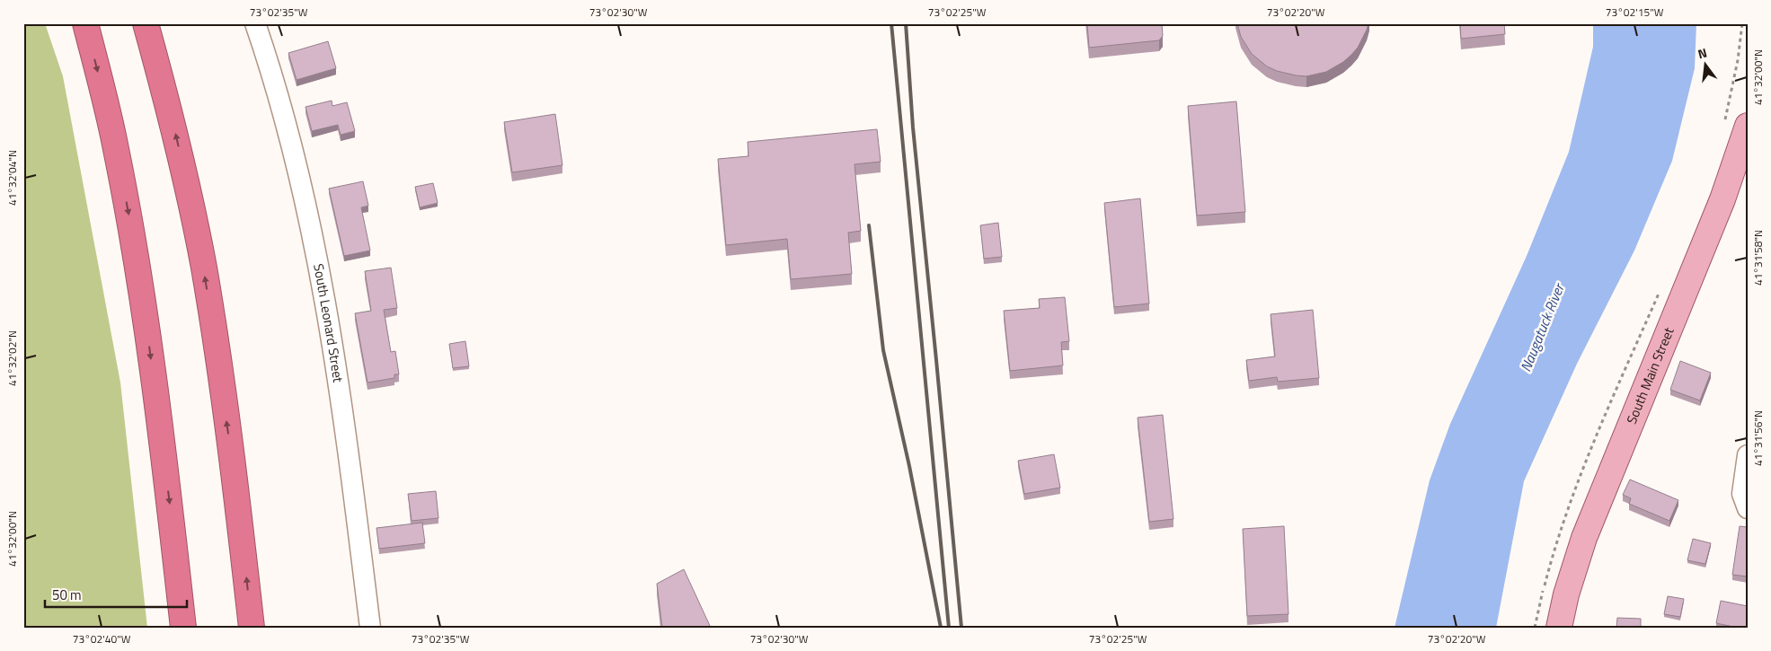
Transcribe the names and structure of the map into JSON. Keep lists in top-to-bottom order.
{
  "streets": {
    "main road": ["South Main Street"],
    "street": ["South Leonard Street"]
  },
  "water": ["Naugatuck River"],
  "scale_bar": "50 m",
  "north": "top",
  "coordinates": [
    "73°02'35\"W",
    "73°02'30\"W",
    "73°02'25\"W",
    "73°02'20\"W",
    "73°02'15\"W",
    "41°32'00\"N",
    "41°32'04\"N",
    "41°31'58\"N",
    "41°32'02\"N",
    "41°31'56\"N",
    "73°02'40\"W"
  ]
}
